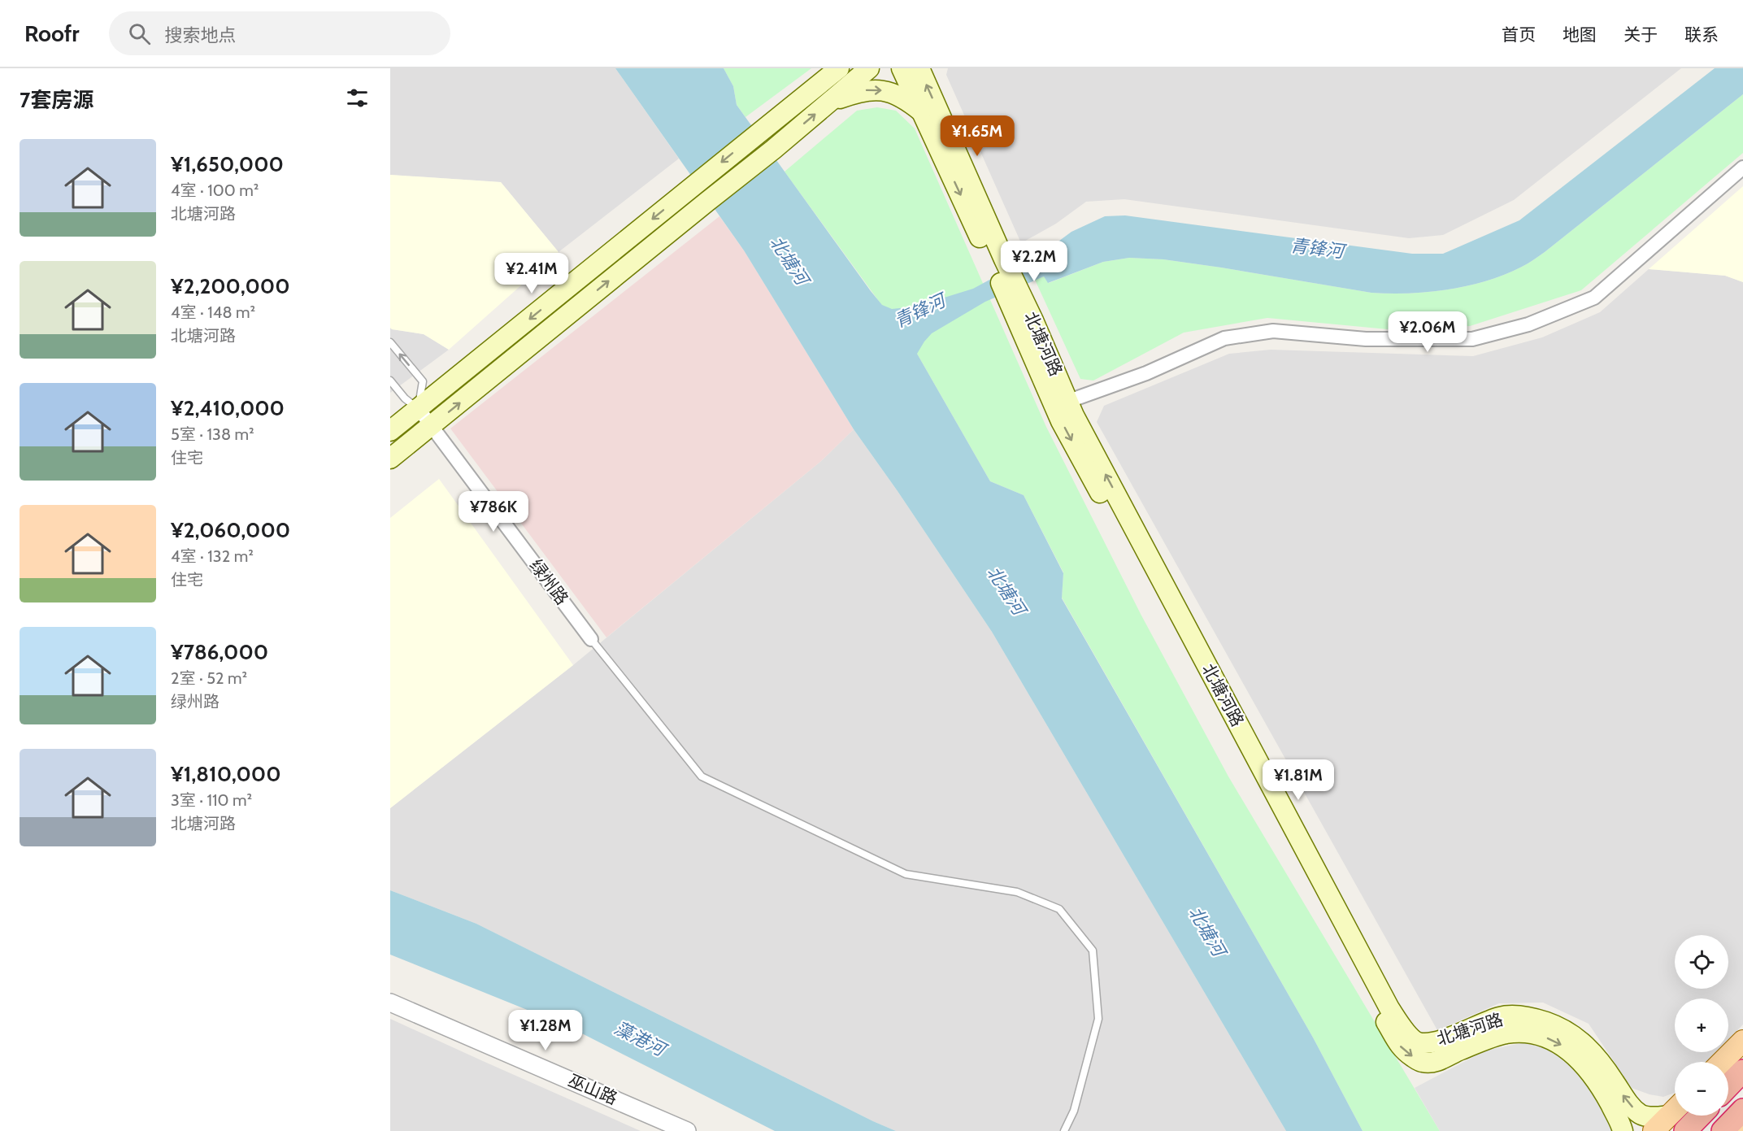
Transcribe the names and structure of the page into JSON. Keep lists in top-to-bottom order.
{
  "streets": {
    "main road": ["北塘河路"],
    "street": ["绿州路", "巫山路"]
  },
  "water": ["青锋河", "北塘河", "藻港河"],
  "page": {
    "header": "Roofr",
    "search": "搜索地点",
    "nav": [
      "首页",
      "地图",
      "关于",
      "联系"
    ],
    "heading": "7套房源",
    "price": [
      "¥1.65M",
      "¥2.2M",
      "¥2.41M",
      "¥2.06M",
      "¥786K",
      "¥1.81M",
      "¥1.28M"
    ],
    "list": [
      {
        "name": "¥1,650,000",
        "note": "4室 · 100 m² · 北塘河路"
      },
      {
        "name": "¥2,200,000",
        "note": "4室 · 148 m² · 北塘河路"
      },
      {
        "name": "¥2,410,000",
        "note": "5室 · 138 m² · 住宅"
      },
      {
        "name": "¥2,060,000",
        "note": "4室 · 132 m² · 住宅"
      },
      {
        "name": "¥786,000",
        "note": "2室 · 52 m² · 绿州路"
      },
      {
        "name": "¥1,810,000",
        "note": "3室 · 110 m² · 北塘河路"
      }
    ],
    "map_buttons": ["+", "−"]
  }
}
